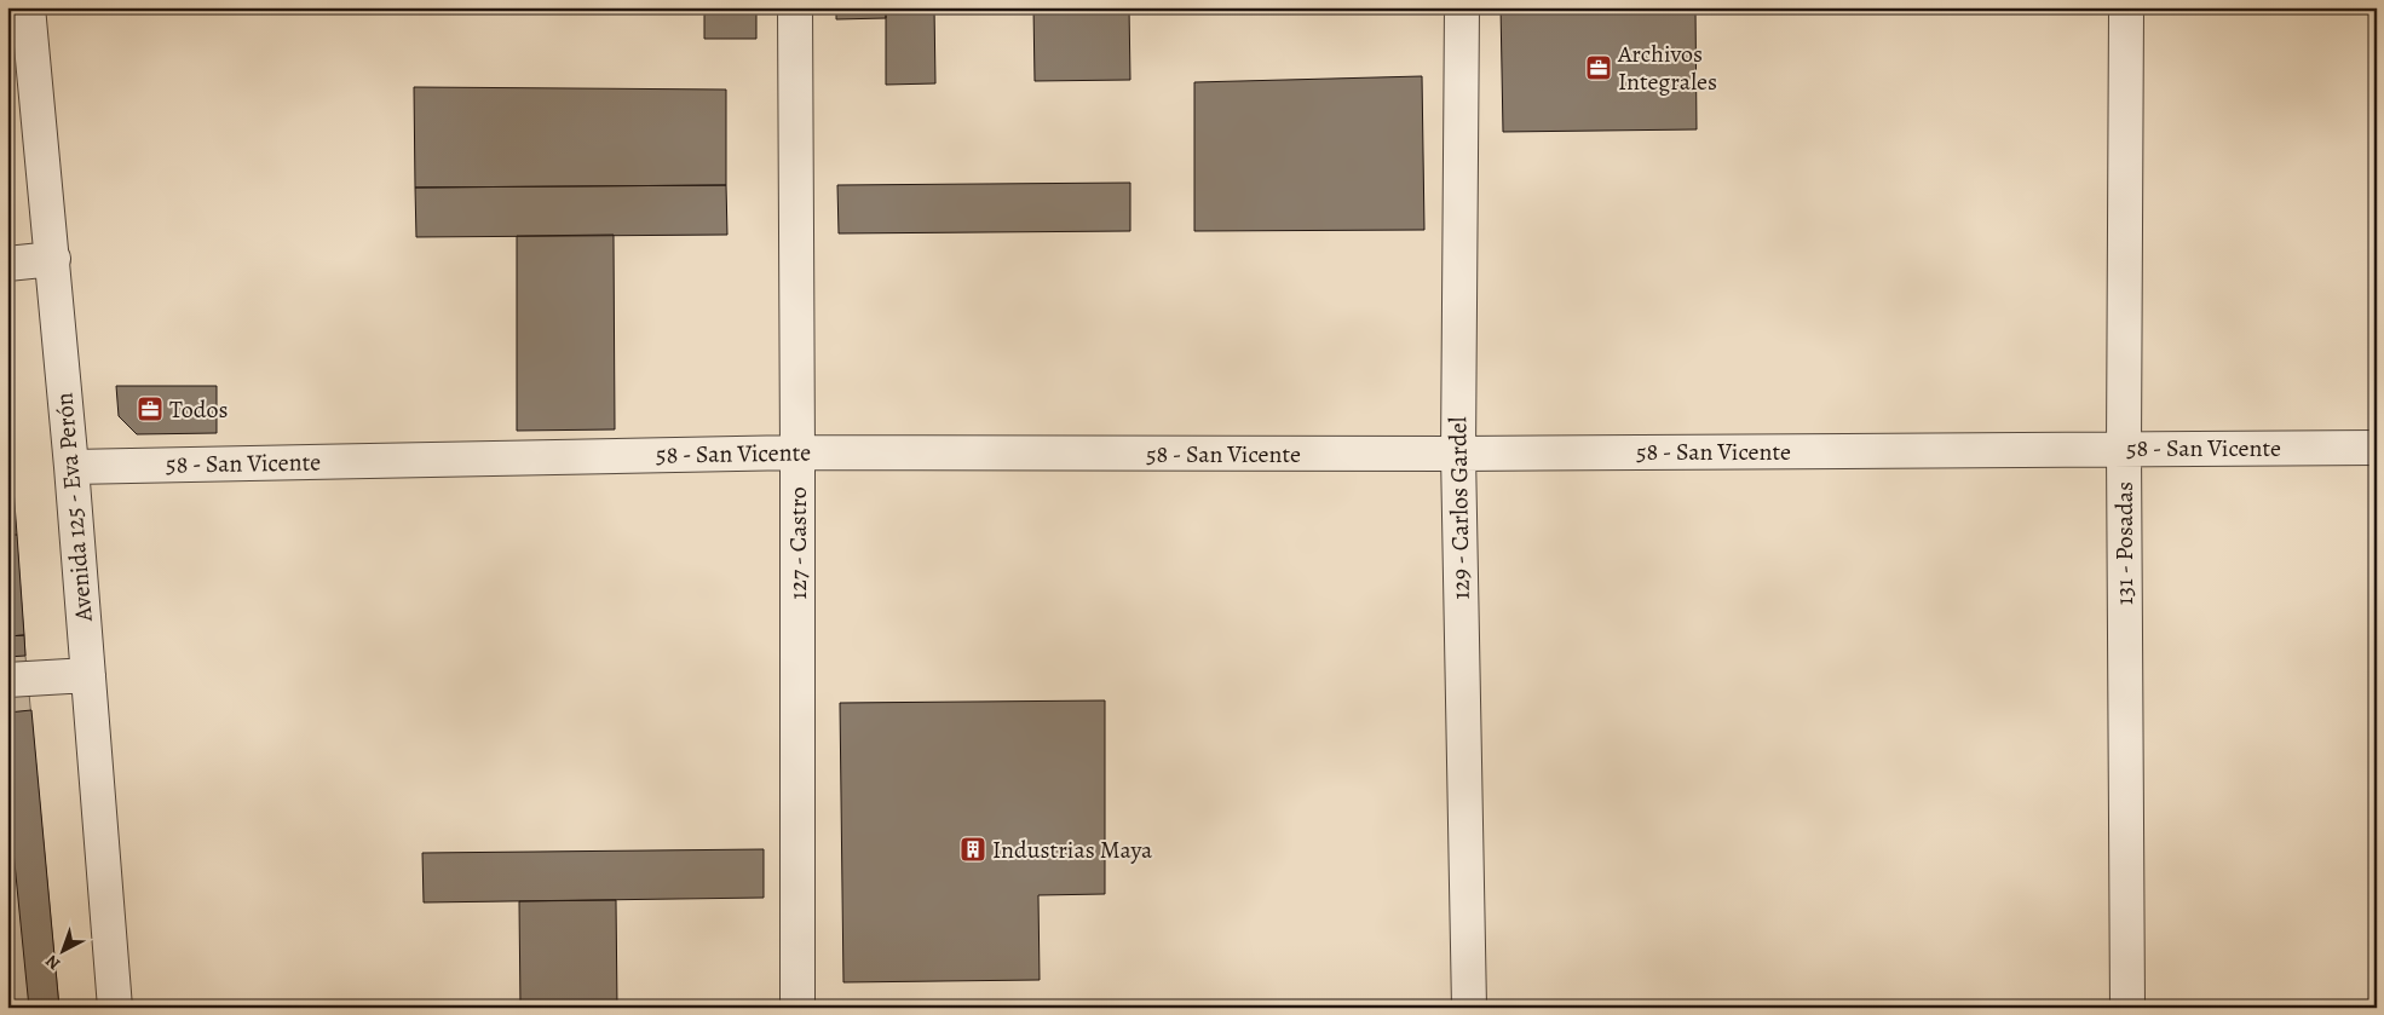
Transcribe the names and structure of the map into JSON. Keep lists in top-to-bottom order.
{
  "streets": {
    "street": [
      "58 - San Vicente",
      "Avenida 125 - Eva Perón",
      "129 - Carlos Gardel",
      "127 - Castro",
      "131 - Posadas"
    ]
  },
  "crossings": [
    ["58 - San Vicente", "Avenida 125 - Eva Perón"],
    ["58 - San Vicente", "129 - Carlos Gardel"],
    ["58 - San Vicente", "127 - Castro"],
    ["58 - San Vicente", "131 - Posadas"]
  ],
  "places": {
    "office": ["Archivos Integrales", "Todos"],
    "building": ["Industrias Maya"]
  },
  "north": "bottom left"
}
